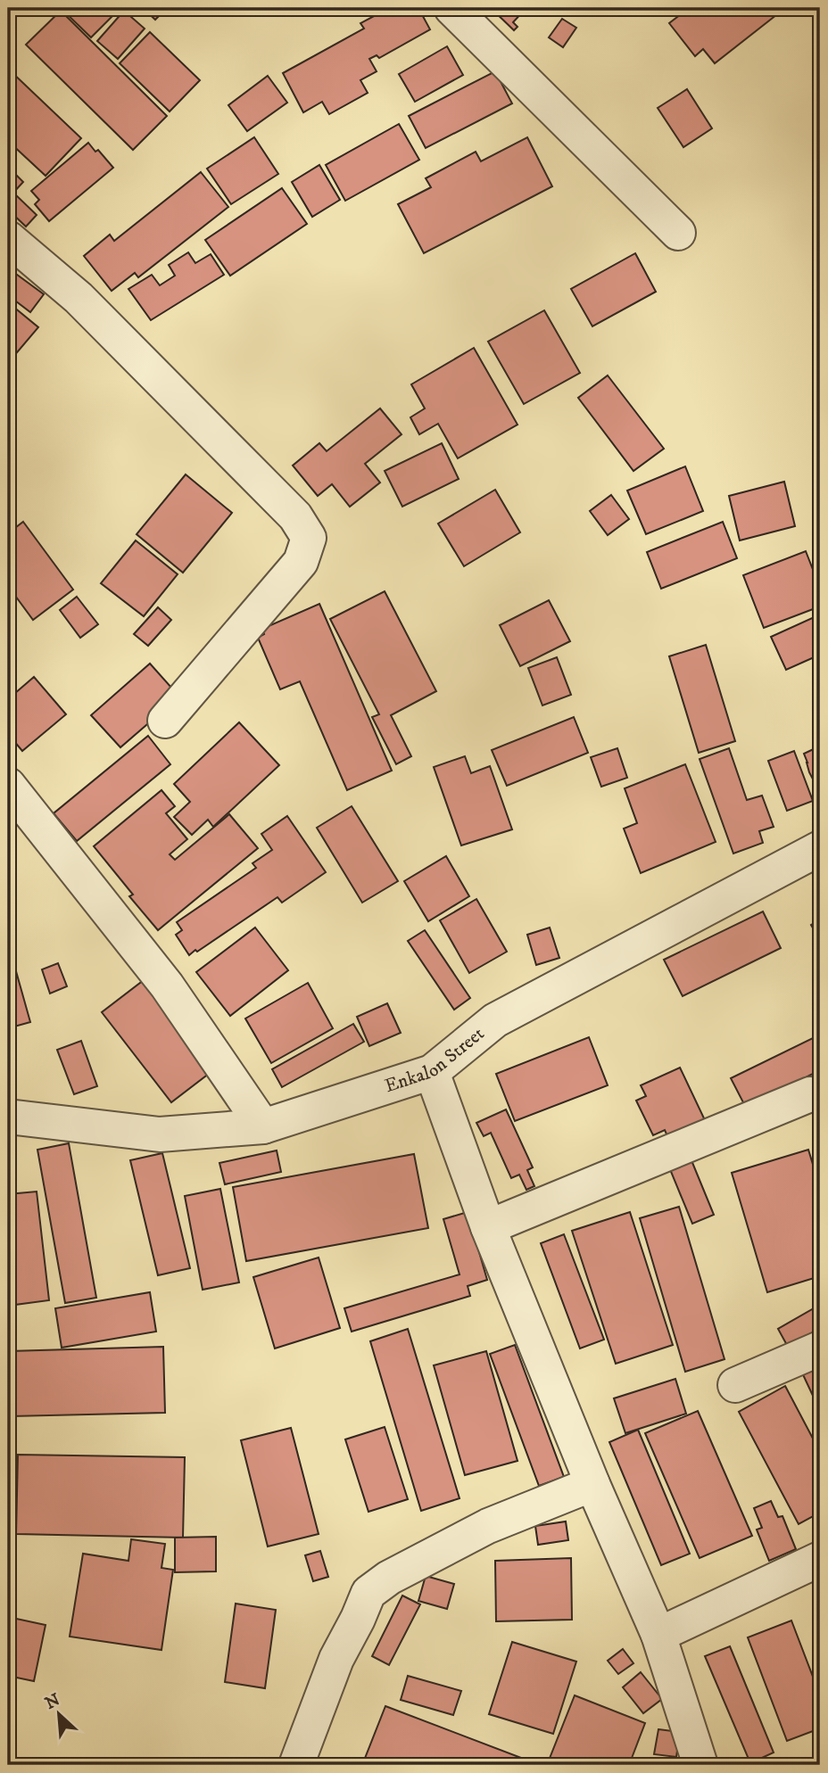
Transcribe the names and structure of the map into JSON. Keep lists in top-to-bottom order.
{
  "streets": {
    "street": ["Enkalon Street"]
  },
  "north": "top left"
}
